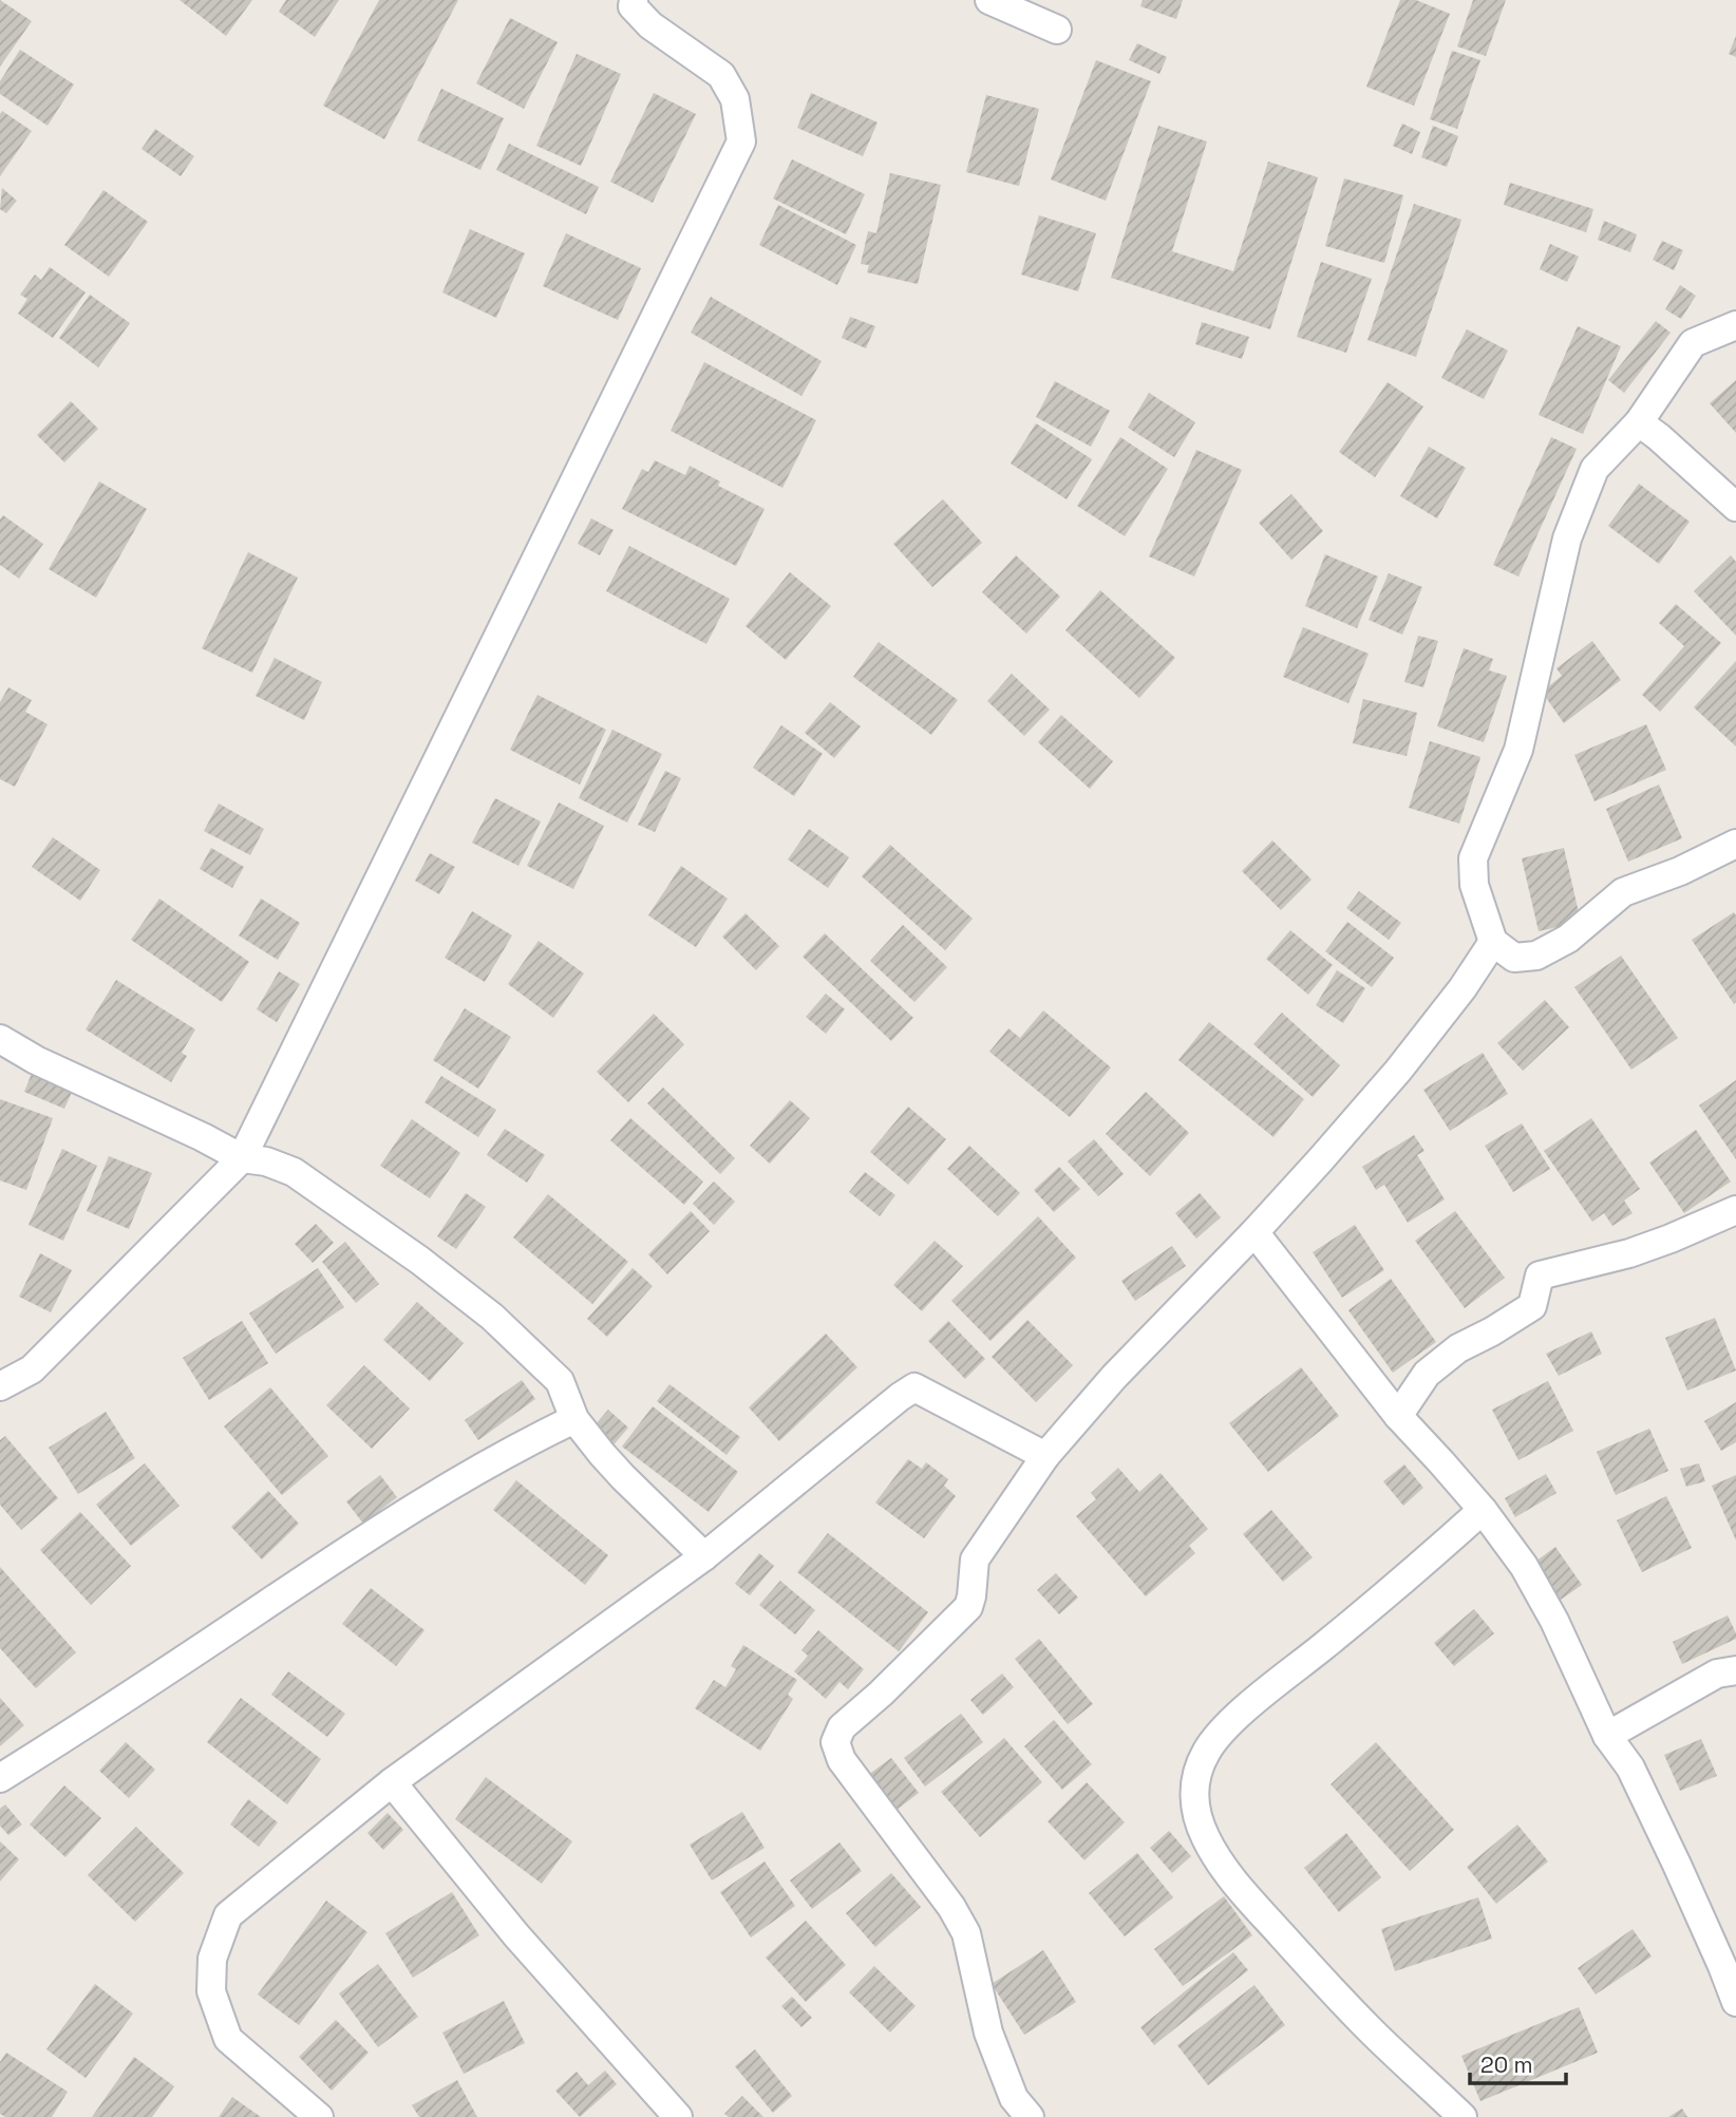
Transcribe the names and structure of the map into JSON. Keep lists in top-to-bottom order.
{
  "scale_bar": "20 m"
}
